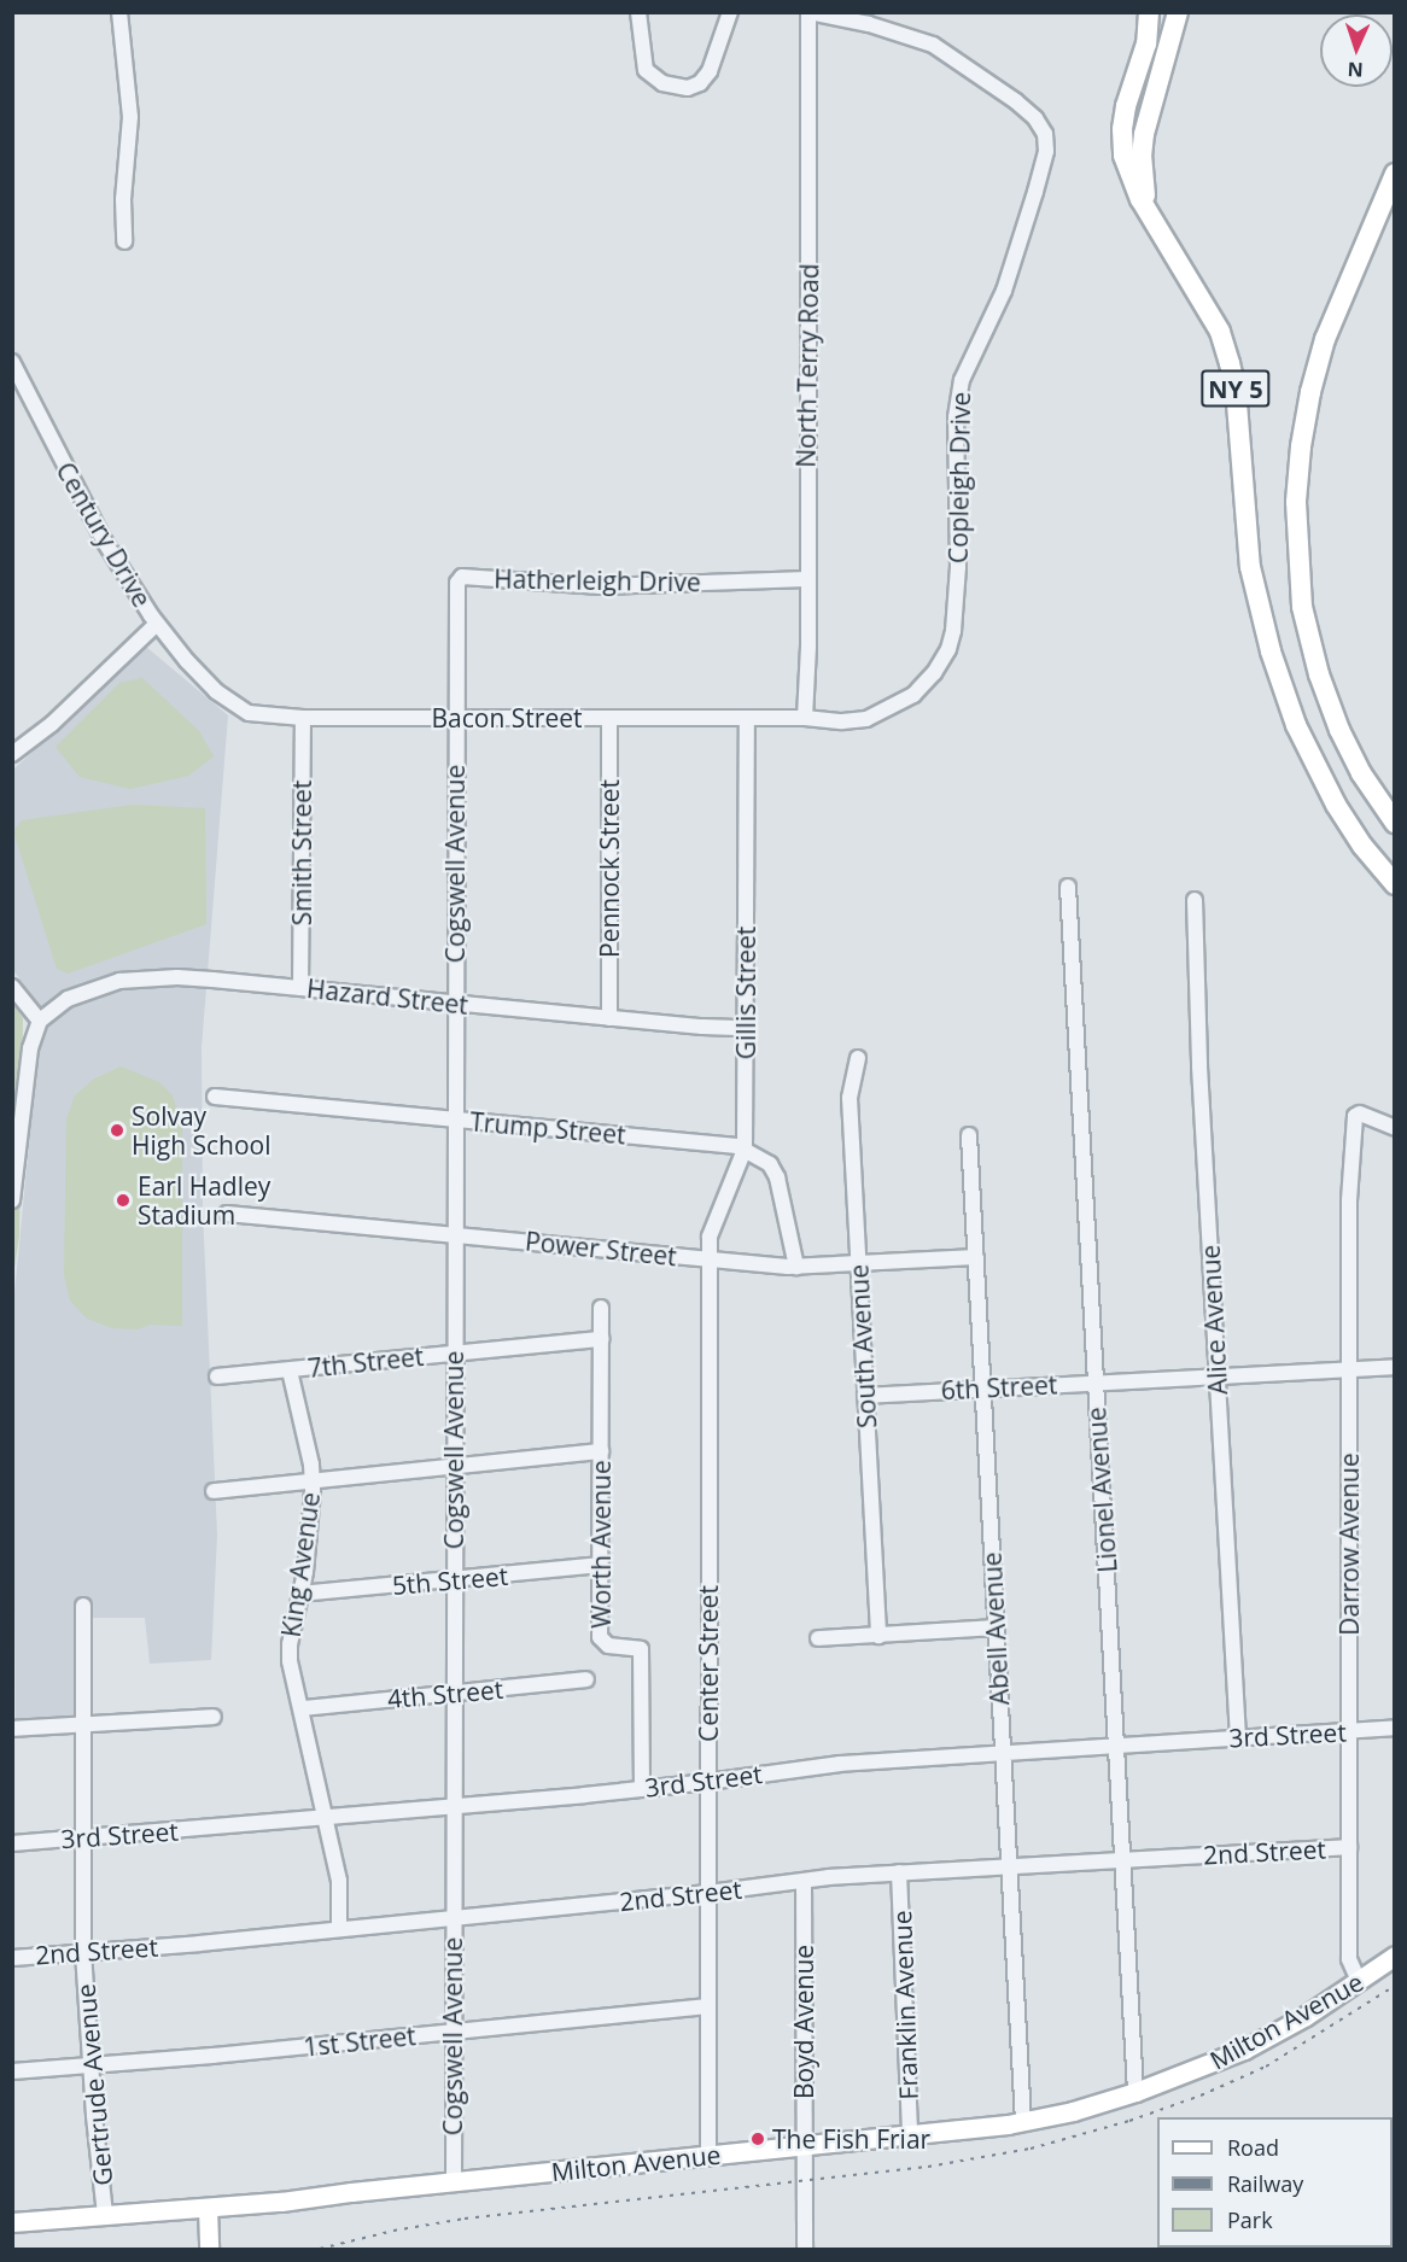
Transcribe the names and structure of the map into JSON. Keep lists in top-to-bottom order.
{
  "streets": {
    "highway": ["NY 5"],
    "main road": ["Milton Avenue"],
    "street": [
      "North Terry Road",
      "Copleigh Drive",
      "Century Drive",
      "Hatherleigh Drive",
      "Bacon Street",
      "Smith Street",
      "Cogswell Avenue",
      "Pennock Street",
      "Gillis Street",
      "Hazard Street",
      "Trump Street",
      "Power Street",
      "Alice Avenue",
      "South Avenue",
      "7th Street",
      "6th Street",
      "Lionel Avenue",
      "Worth Avenue",
      "Darrow Avenue",
      "King Avenue",
      "5th Street",
      "Abell Avenue",
      "Center Street",
      "4th Street",
      "3rd Street",
      "2nd Street",
      "Franklin Avenue",
      "Boyd Avenue",
      "1st Street",
      "Gertrude Avenue"
    ]
  },
  "crossings": [
    ["North Terry Road", "Copleigh Drive"],
    ["North Terry Road", "Hatherleigh Drive"],
    ["North Terry Road", "Bacon Street"],
    ["Copleigh Drive", "Bacon Street"],
    ["Century Drive", "Bacon Street"],
    ["Hatherleigh Drive", "Cogswell Avenue"],
    ["Bacon Street", "Smith Street"],
    ["Bacon Street", "Cogswell Avenue"],
    ["Bacon Street", "Pennock Street"],
    ["Bacon Street", "Gillis Street"],
    ["Smith Street", "Hazard Street"],
    ["Cogswell Avenue", "Hazard Street"],
    ["Cogswell Avenue", "Trump Street"],
    ["Cogswell Avenue", "Power Street"],
    ["Cogswell Avenue", "7th Street"],
    ["Cogswell Avenue", "5th Street"],
    ["Cogswell Avenue", "4th Street"],
    ["Cogswell Avenue", "3rd Street"],
    ["Cogswell Avenue", "2nd Street"],
    ["Cogswell Avenue", "Milton Avenue"],
    ["Cogswell Avenue", "1st Street"],
    ["Pennock Street", "Hazard Street"],
    ["Gillis Street", "Hazard Street"],
    ["Gillis Street", "Trump Street"],
    ["Gillis Street", "Power Street"],
    ["Gillis Street", "Center Street"],
    ["Trump Street", "Power Street"],
    ["Power Street", "South Avenue"],
    ["Power Street", "Abell Avenue"],
    ["Power Street", "Center Street"],
    ["Alice Avenue", "6th Street"],
    ["Alice Avenue", "3rd Street"],
    ["South Avenue", "6th Street"],
    ["7th Street", "Worth Avenue"],
    ["7th Street", "King Avenue"],
    ["6th Street", "Lionel Avenue"],
    ["6th Street", "Darrow Avenue"],
    ["6th Street", "Abell Avenue"],
    ["Lionel Avenue", "3rd Street"],
    ["Lionel Avenue", "2nd Street"],
    ["Lionel Avenue", "Milton Avenue"],
    ["Worth Avenue", "5th Street"],
    ["Worth Avenue", "3rd Street"],
    ["Darrow Avenue", "3rd Street"],
    ["Darrow Avenue", "2nd Street"],
    ["Darrow Avenue", "Milton Avenue"],
    ["King Avenue", "5th Street"],
    ["King Avenue", "4th Street"],
    ["King Avenue", "3rd Street"],
    ["King Avenue", "2nd Street"],
    ["Abell Avenue", "3rd Street"],
    ["Abell Avenue", "2nd Street"],
    ["Abell Avenue", "Milton Avenue"],
    ["Center Street", "3rd Street"],
    ["Center Street", "2nd Street"],
    ["Center Street", "Milton Avenue"],
    ["Center Street", "1st Street"],
    ["3rd Street", "Gertrude Avenue"],
    ["2nd Street", "Franklin Avenue"],
    ["2nd Street", "Boyd Avenue"],
    ["2nd Street", "Gertrude Avenue"],
    ["Franklin Avenue", "Milton Avenue"],
    ["Milton Avenue", "Boyd Avenue"],
    ["Milton Avenue", "Gertrude Avenue"],
    ["1st Street", "Gertrude Avenue"]
  ],
  "places": ["Solvay High School", "Earl Hadley Stadium", "The Fish Friar"],
  "legend": ["Road", "Railway", "Park"],
  "north": "bottom"
}
